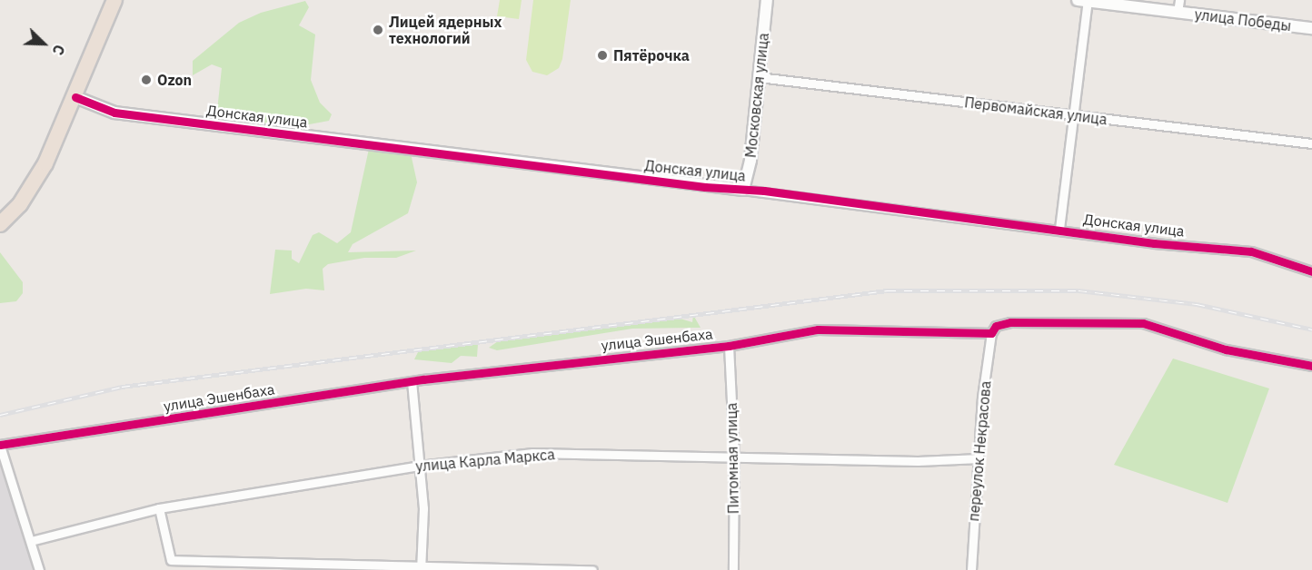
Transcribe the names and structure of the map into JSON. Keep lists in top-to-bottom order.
{
  "streets": {
    "street": [
      "улица Победы",
      "Московская улица",
      "Первомайская улица",
      "Донская улица",
      "улица Эшенбаха",
      "переулок Некрасова",
      "Питомная улица",
      "улица Карла Маркса"
    ]
  },
  "crossings": [
    ["Московская улица", "Первомайская улица"],
    ["Московская улица", "Донская улица"],
    ["улица Эшенбаха", "переулок Некрасова"],
    ["улица Эшенбаха", "Питомная улица"],
    ["переулок Некрасова", "улица Карла Маркса"],
    ["Питомная улица", "улица Карла Маркса"]
  ],
  "places": ["Лицей ядерных технологий", "Пятёрочка", "Ozon"],
  "north": "bottom right"
}
